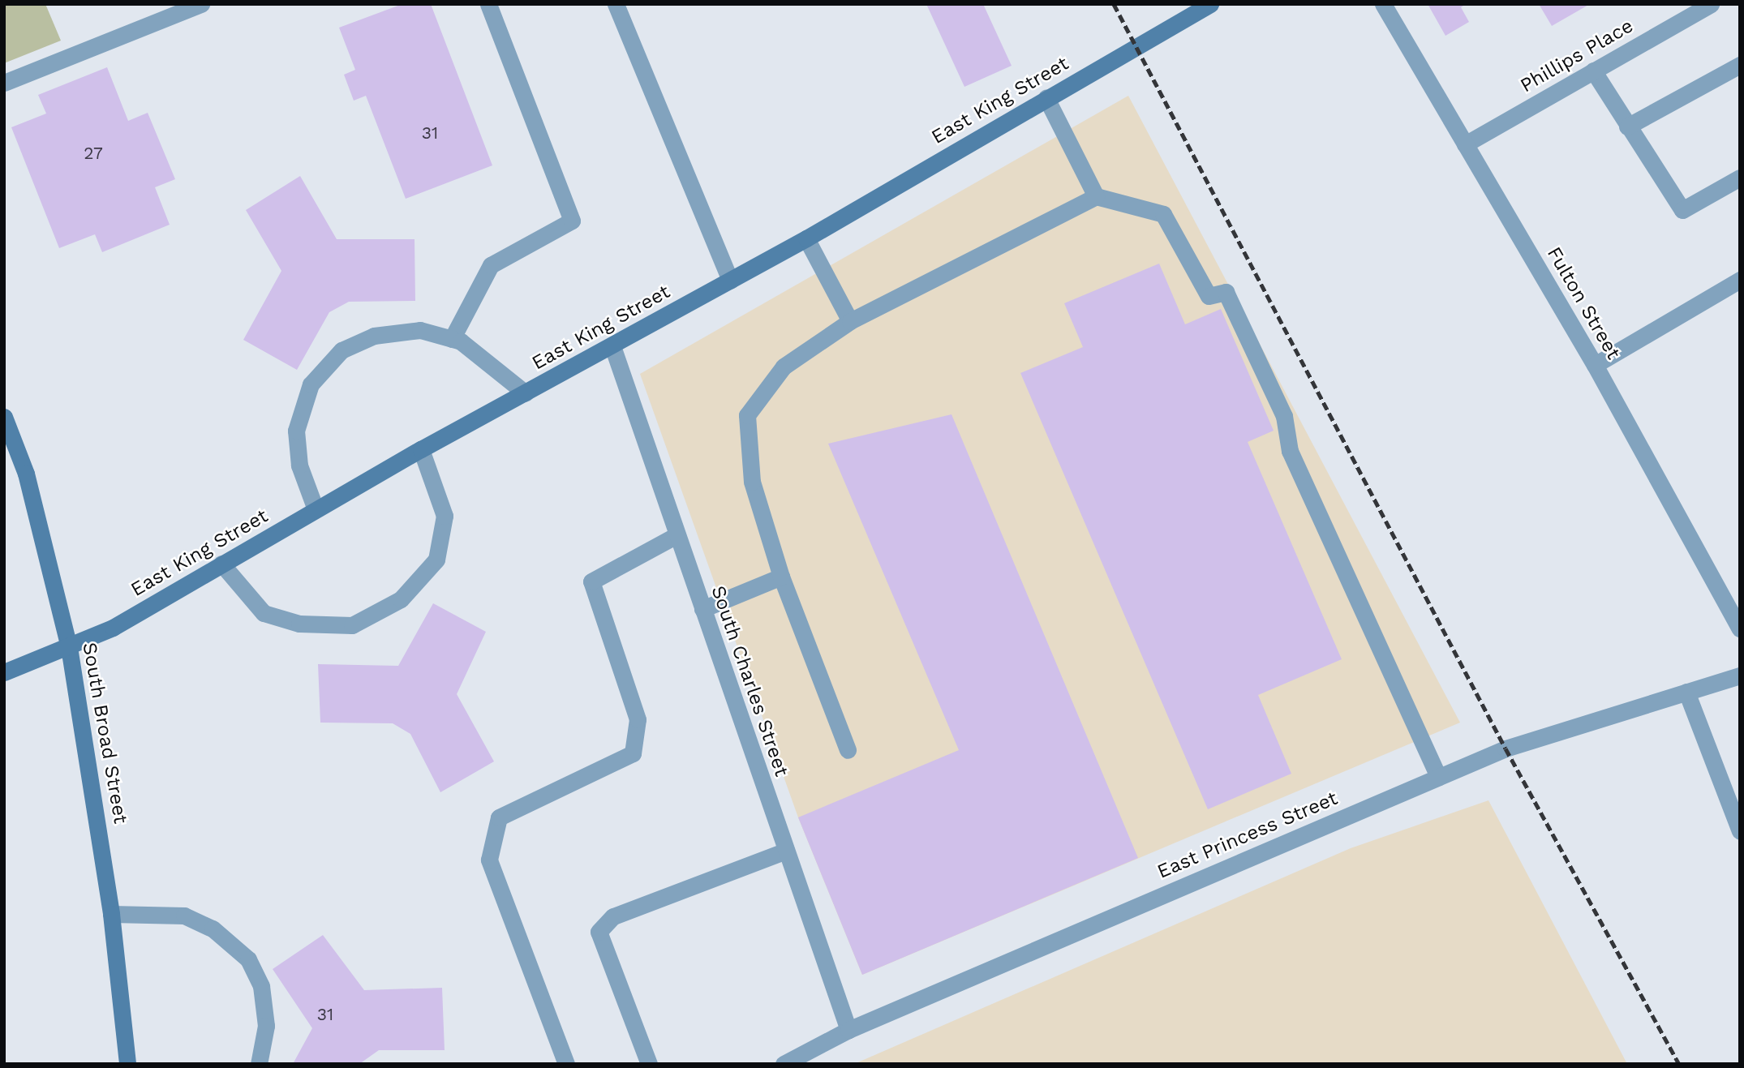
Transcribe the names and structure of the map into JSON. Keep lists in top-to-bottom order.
{
  "streets": {
    "street": [
      "Phillips Place",
      "East King Street",
      "Fulton Street",
      "South Charles Street",
      "South Broad Street",
      "East Princess Street"
    ]
  },
  "crossings": [
    ["Phillips Place", "Fulton Street"],
    ["East King Street", "South Charles Street"],
    ["East King Street", "South Broad Street"],
    ["South Charles Street", "East Princess Street"]
  ],
  "house_numbers": ["31", "27", "31"]
}
